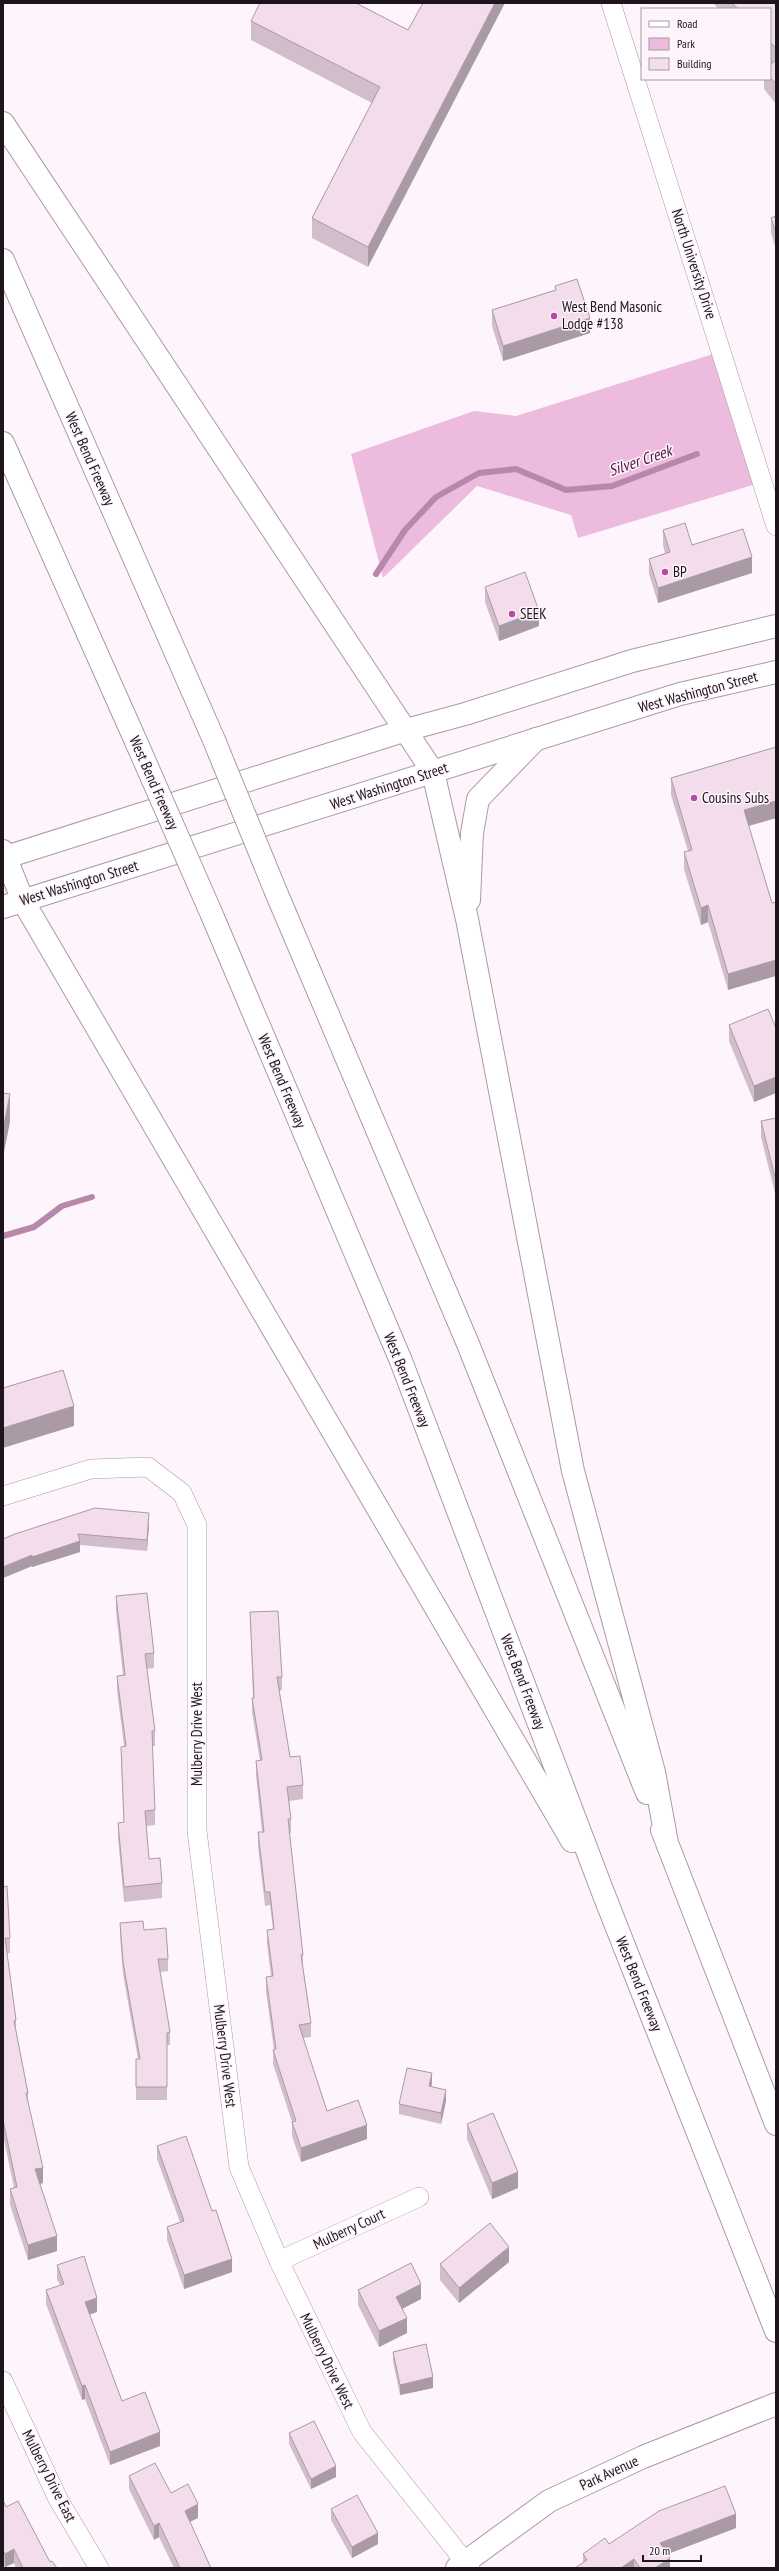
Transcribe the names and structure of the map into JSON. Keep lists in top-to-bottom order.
{
  "streets": {
    "main road": ["West Bend Freeway", "West Washington Street", "Park Avenue"],
    "street": [
      "North University Drive",
      "Mulberry Drive West",
      "Mulberry Court",
      "Mulberry Drive East"
    ]
  },
  "crossings": [
    ["Mulberry Drive West", "Mulberry Court"],
    ["Mulberry Drive West", "Park Avenue"]
  ],
  "water": ["Silver Creek"],
  "places": [
    "West Bend Masonic Lodge #138",
    "BP",
    "SEEK",
    "Cousins Subs"
  ],
  "legend": ["Road", "Park", "Building"],
  "scale_bar": "20 m"
}
